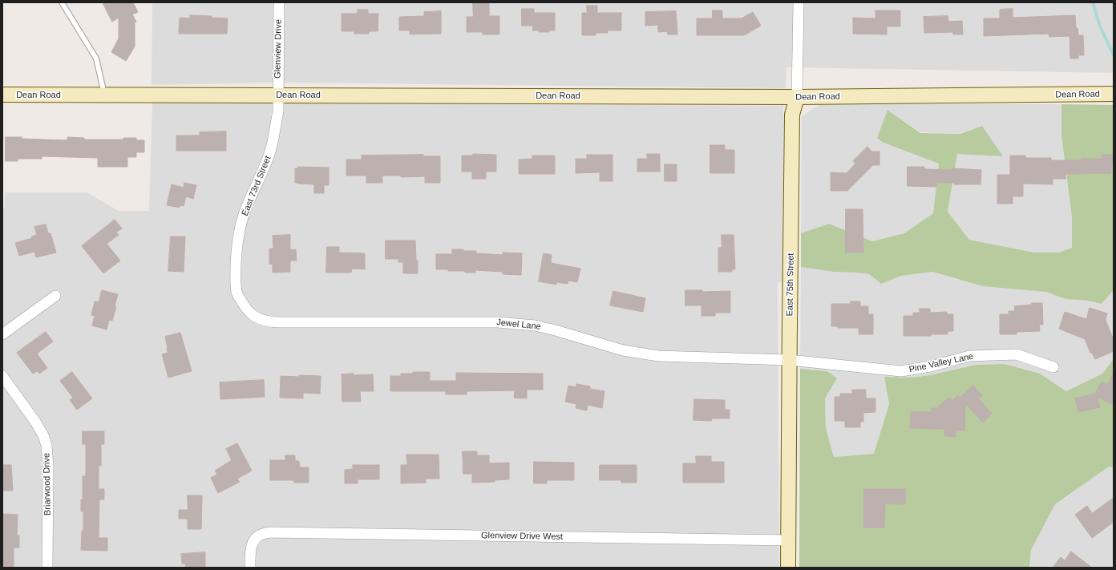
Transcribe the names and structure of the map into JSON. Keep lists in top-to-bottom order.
{
  "streets": {
    "street": [
      "Glenview Drive",
      "Dean Road",
      "East 73rd Street",
      "East 75th Street",
      "Jewel Lane",
      "Pine Valley Lane",
      "Briarwood Drive",
      "Glenview Drive West"
    ]
  },
  "crossings": [
    ["Glenview Drive", "Dean Road"],
    ["Glenview Drive", "East 73rd Street"],
    ["Dean Road", "East 73rd Street"],
    ["Dean Road", "East 75th Street"],
    ["East 73rd Street", "Jewel Lane"],
    ["East 75th Street", "Jewel Lane"],
    ["East 75th Street", "Pine Valley Lane"],
    ["East 75th Street", "Glenview Drive West"],
    ["Jewel Lane", "Pine Valley Lane"]
  ]
}
